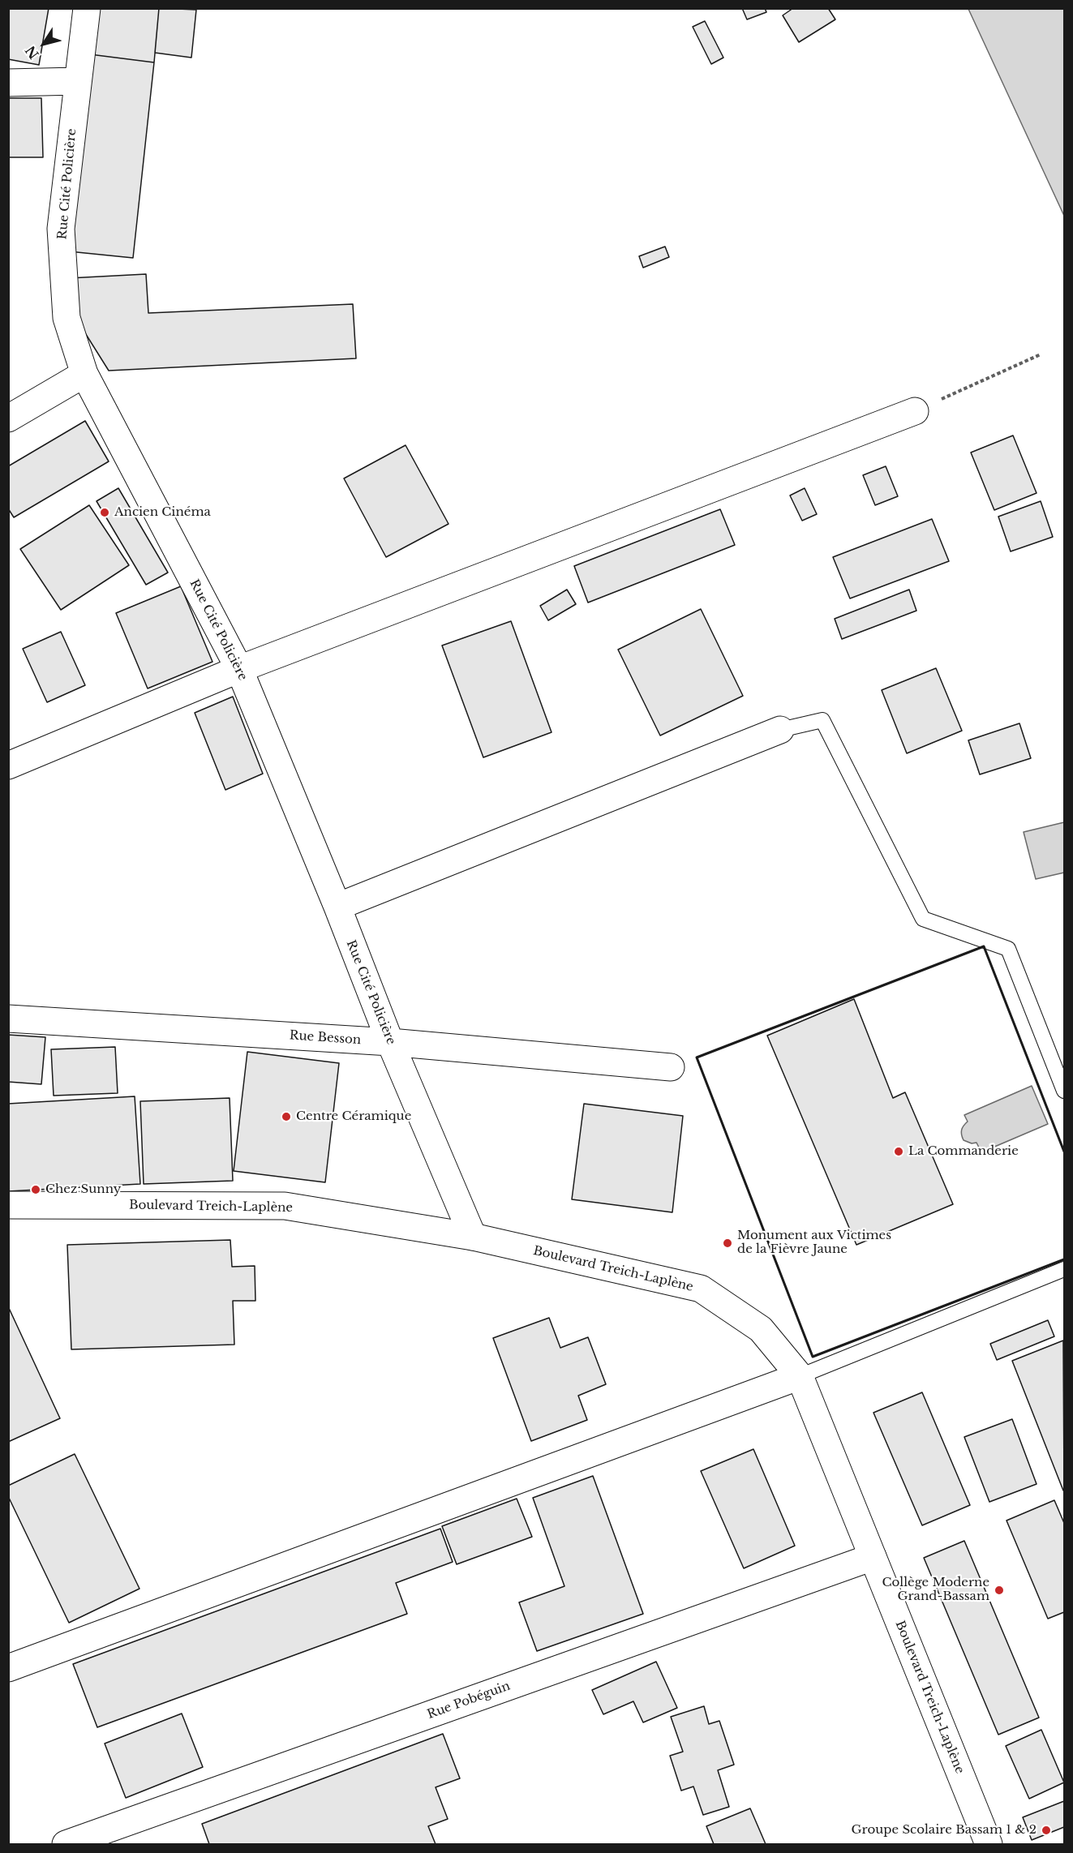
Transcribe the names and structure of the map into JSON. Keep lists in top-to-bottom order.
{
  "streets": {
    "street": [
      "Rue Cité Policière",
      "Rue Besson",
      "Boulevard Treich-Laplène",
      "Rue Pobéguin"
    ]
  },
  "crossings": [
    ["Rue Cité Policière", "Rue Besson"],
    ["Rue Cité Policière", "Boulevard Treich-Laplène"],
    ["Boulevard Treich-Laplène", "Rue Pobéguin"]
  ],
  "places": [
    "Ancien Cinéma",
    "Centre Céramique",
    "La Commanderie",
    "Chez Sunny",
    "Monument aux Victimes de la Fièvre Jaune",
    "Collège Moderne Grand-Bassam",
    "Groupe Scolaire Bassam 1 & 2"
  ],
  "north": "bottom left"
}
